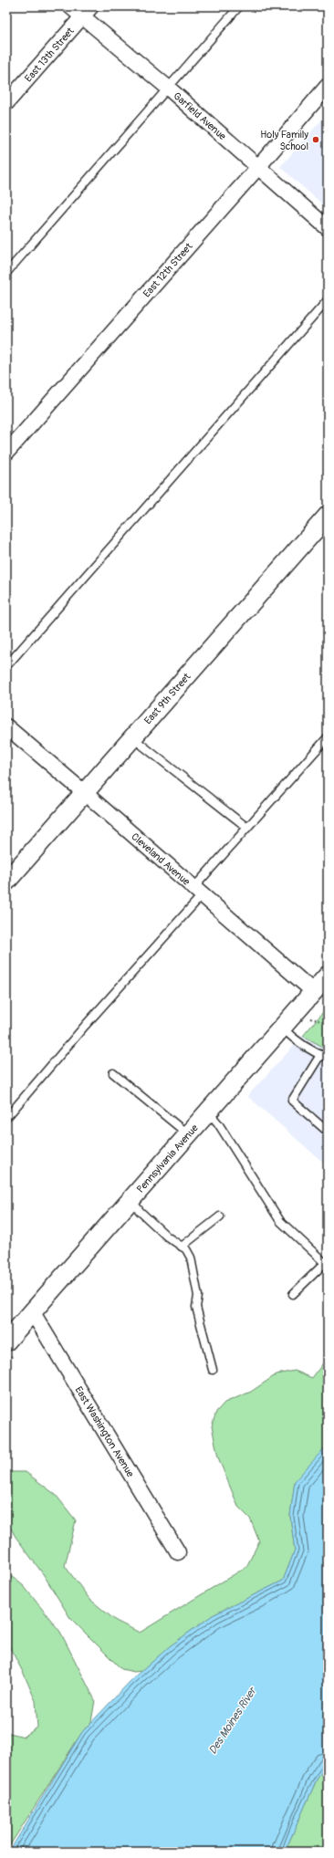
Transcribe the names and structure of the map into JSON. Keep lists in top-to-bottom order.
{
  "streets": {
    "street": [
      "East 13th Street",
      "Garfield Avenue",
      "East 12th Street",
      "East 9th Street",
      "Cleveland Avenue",
      "Pennsylvania Avenue",
      "East Washington Avenue"
    ]
  },
  "crossings": [
    ["East 13th Street", "Garfield Avenue"],
    ["Garfield Avenue", "East 12th Street"],
    ["East 9th Street", "Cleveland Avenue"],
    ["Cleveland Avenue", "Pennsylvania Avenue"],
    ["Pennsylvania Avenue", "East Washington Avenue"]
  ],
  "water": ["Des Moines River"],
  "places": ["Holy Family School"]
}
